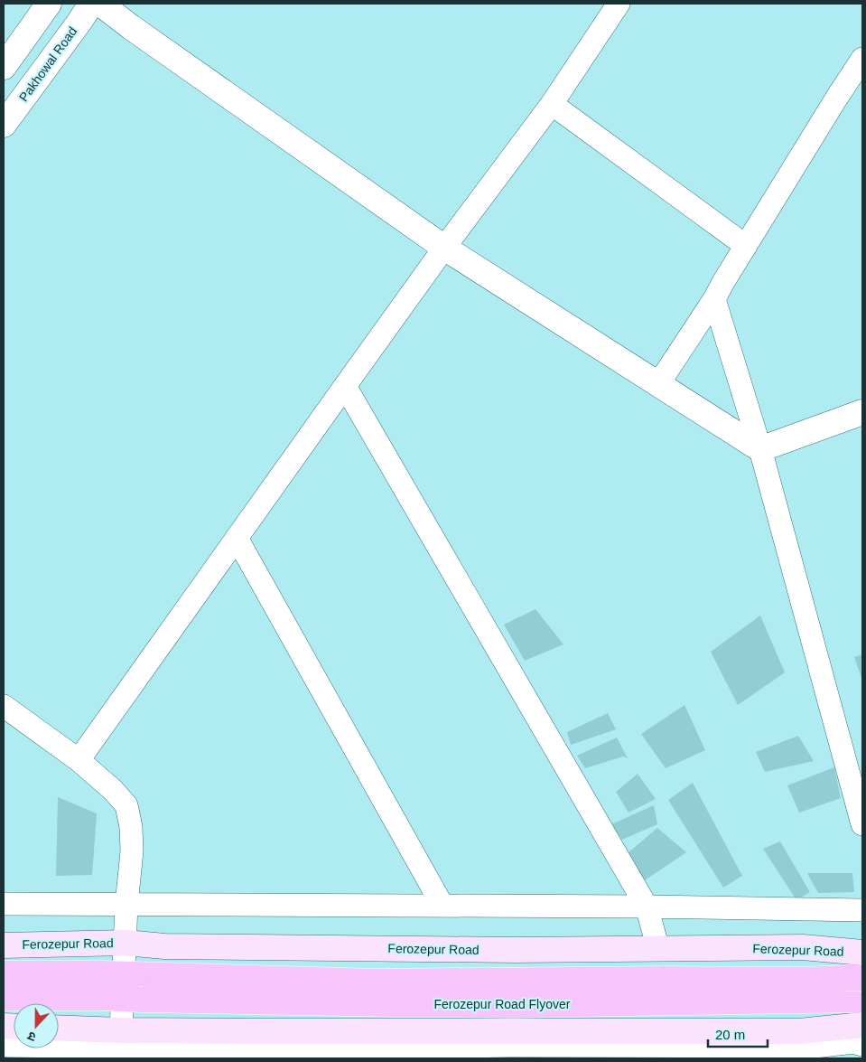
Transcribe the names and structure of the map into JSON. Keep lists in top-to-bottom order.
{
  "streets": {
    "main road": ["Ferozepur Road", "Ferozepur Road Flyover"],
    "street": ["Pakhowal Road"]
  },
  "scale_bar": "20 m",
  "north": "bottom"
}
